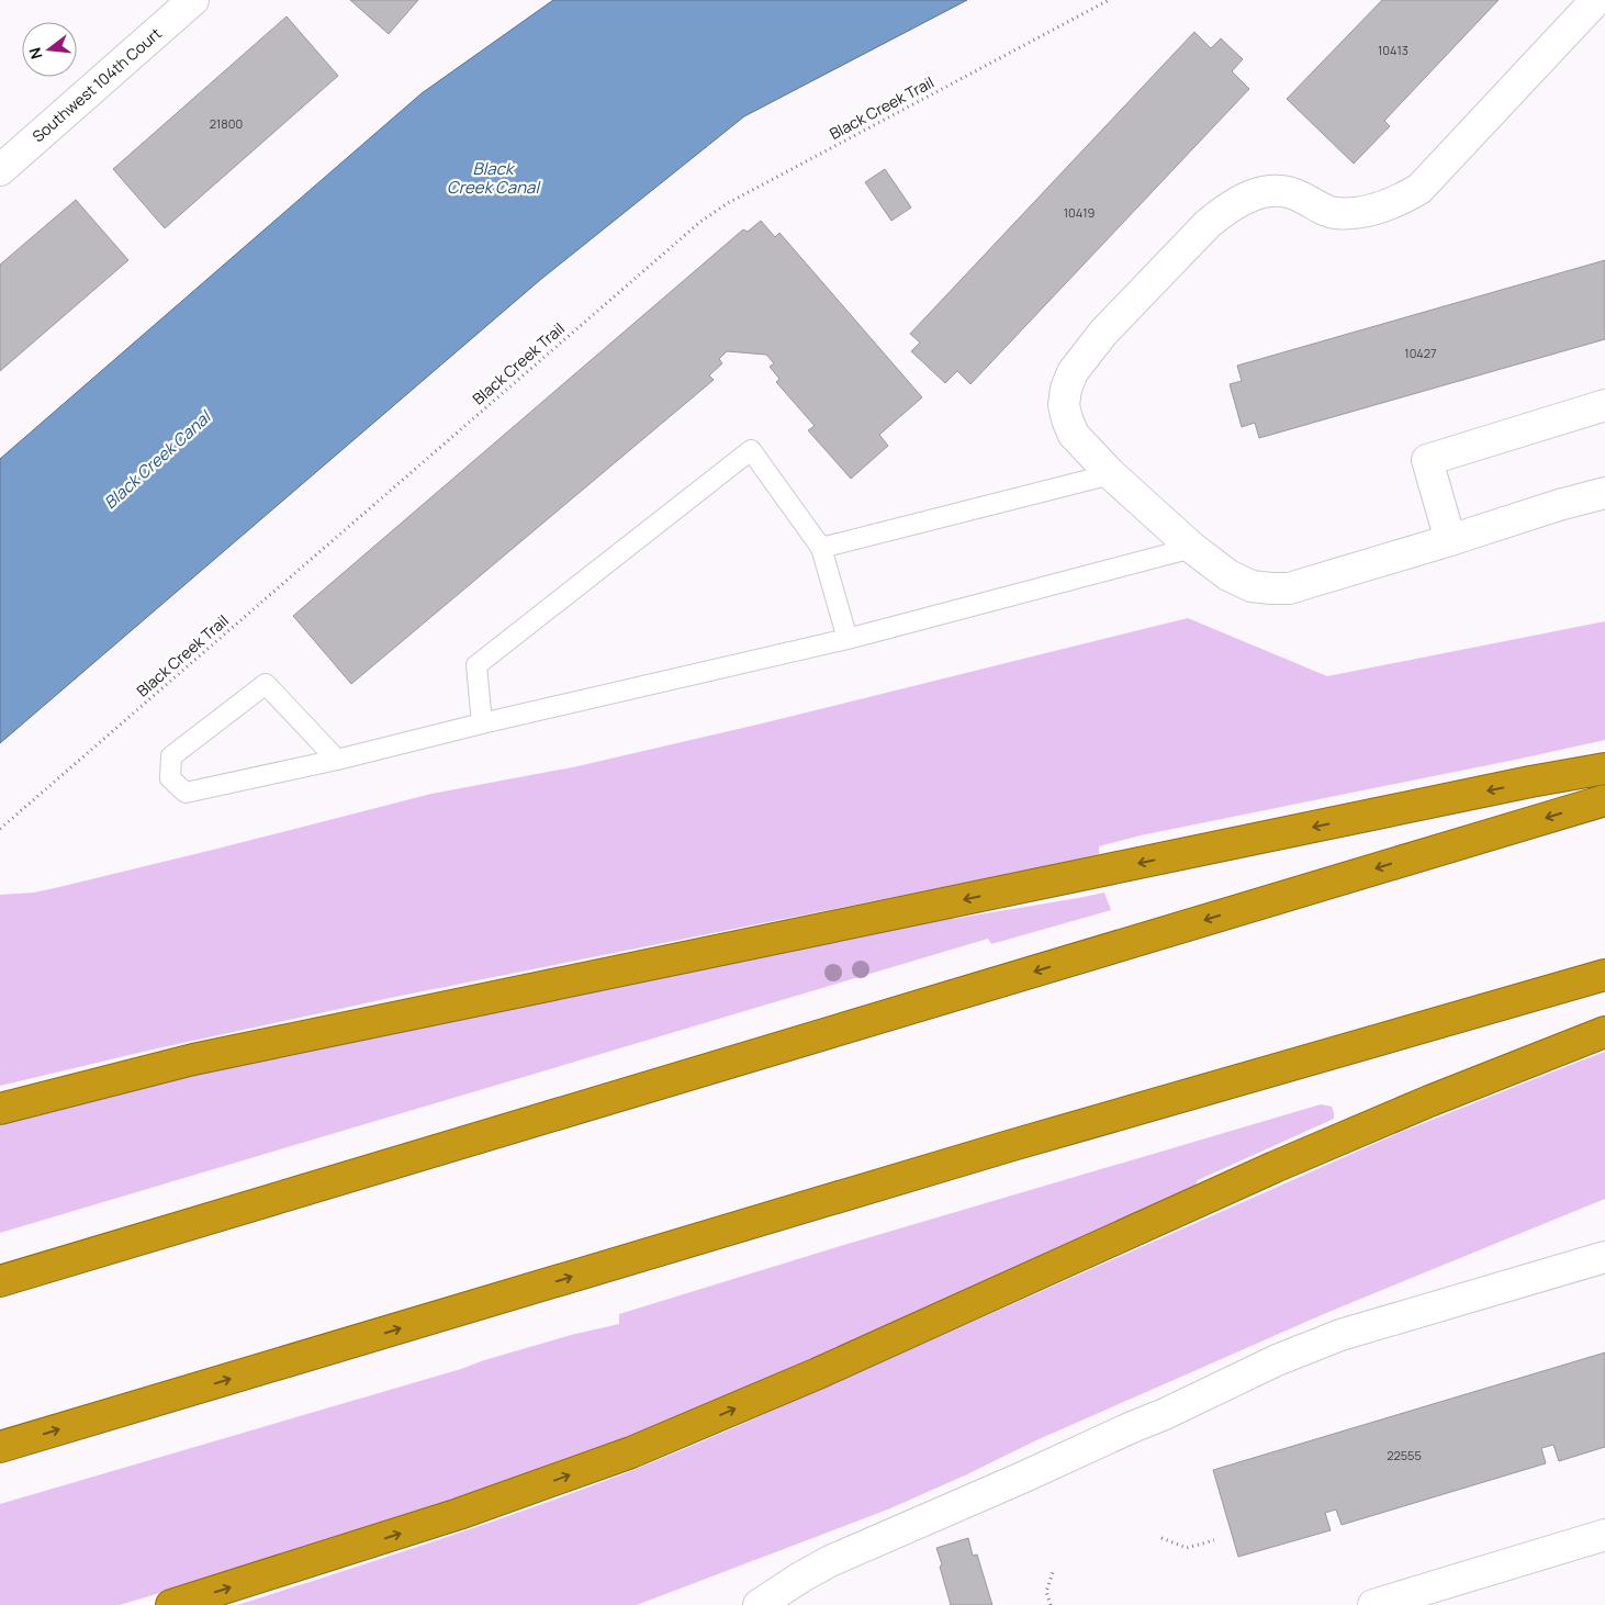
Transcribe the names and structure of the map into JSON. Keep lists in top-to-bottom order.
{
  "streets": {
    "street": ["Southwest 104th Court"],
    "path": ["Black Creek Trail"]
  },
  "water": ["Black Creek Canal"],
  "house_numbers": [
    "10413",
    "21800",
    "10419",
    "10427",
    "22555"
  ],
  "north": "left"
}
